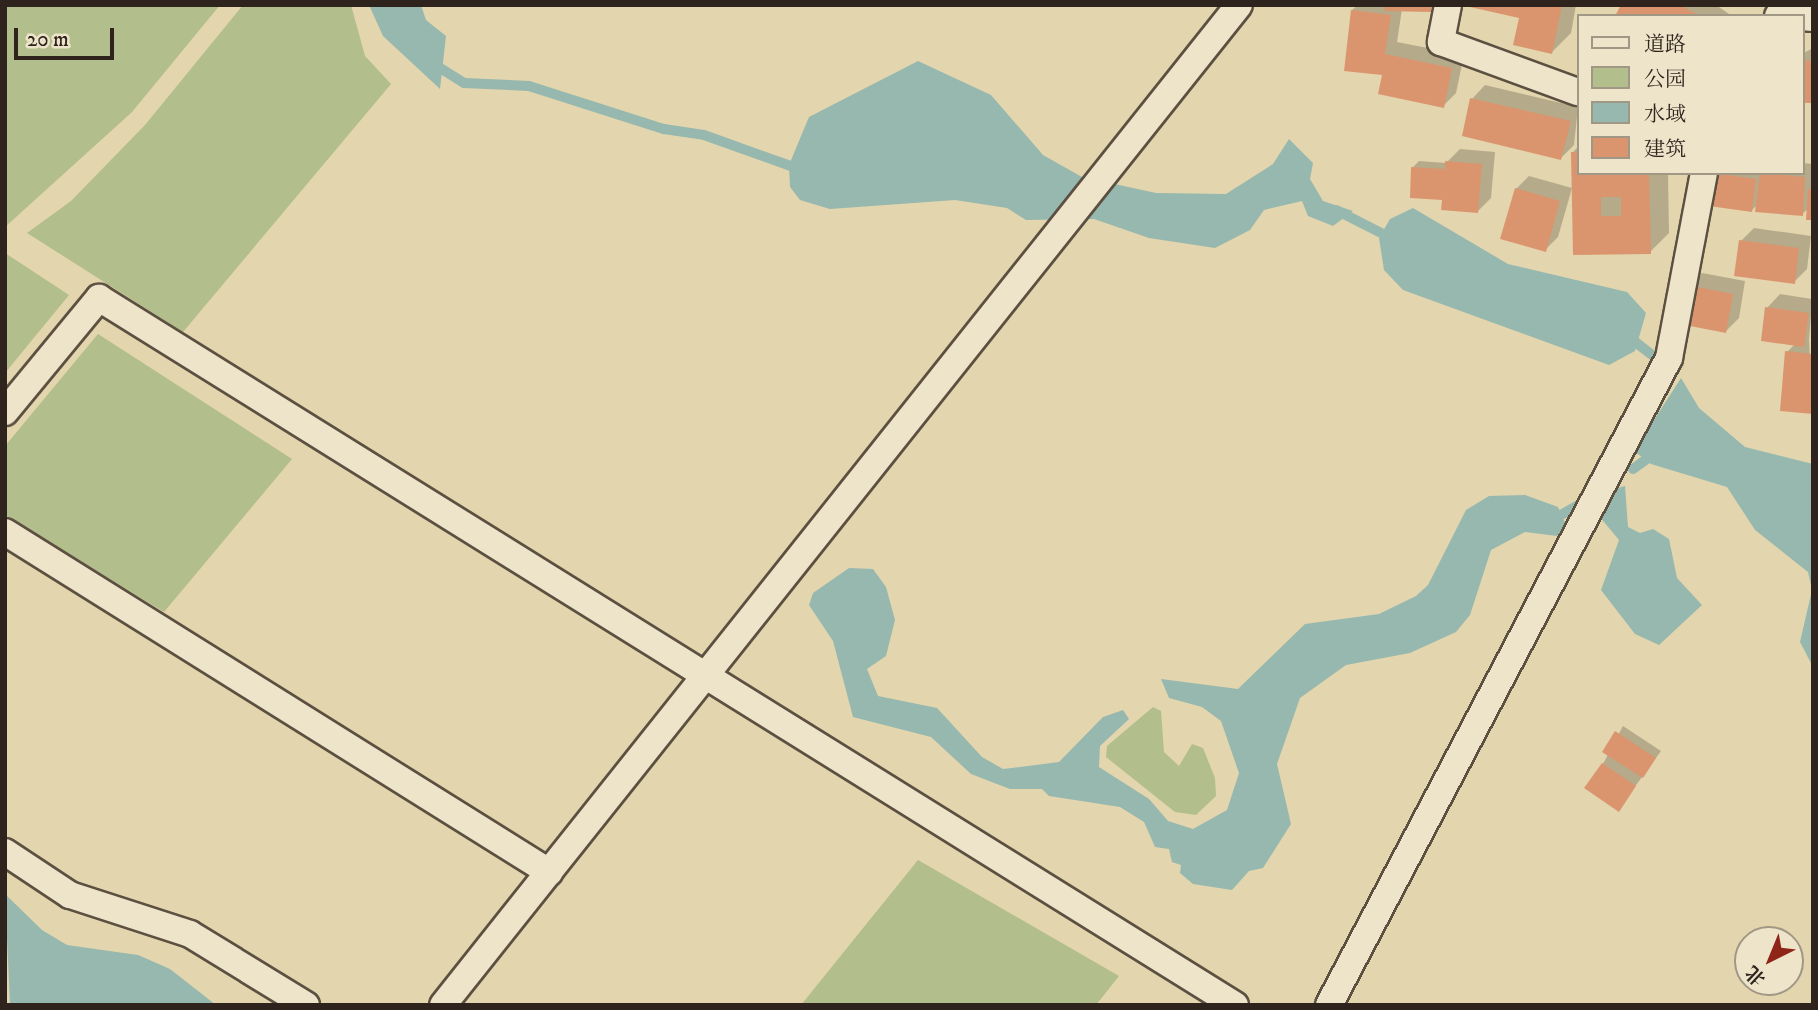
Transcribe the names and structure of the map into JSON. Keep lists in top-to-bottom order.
{
  "legend": [
    "道路",
    "公园",
    "水域",
    "建筑"
  ],
  "scale_bar": "20 m",
  "north": "bottom left"
}
